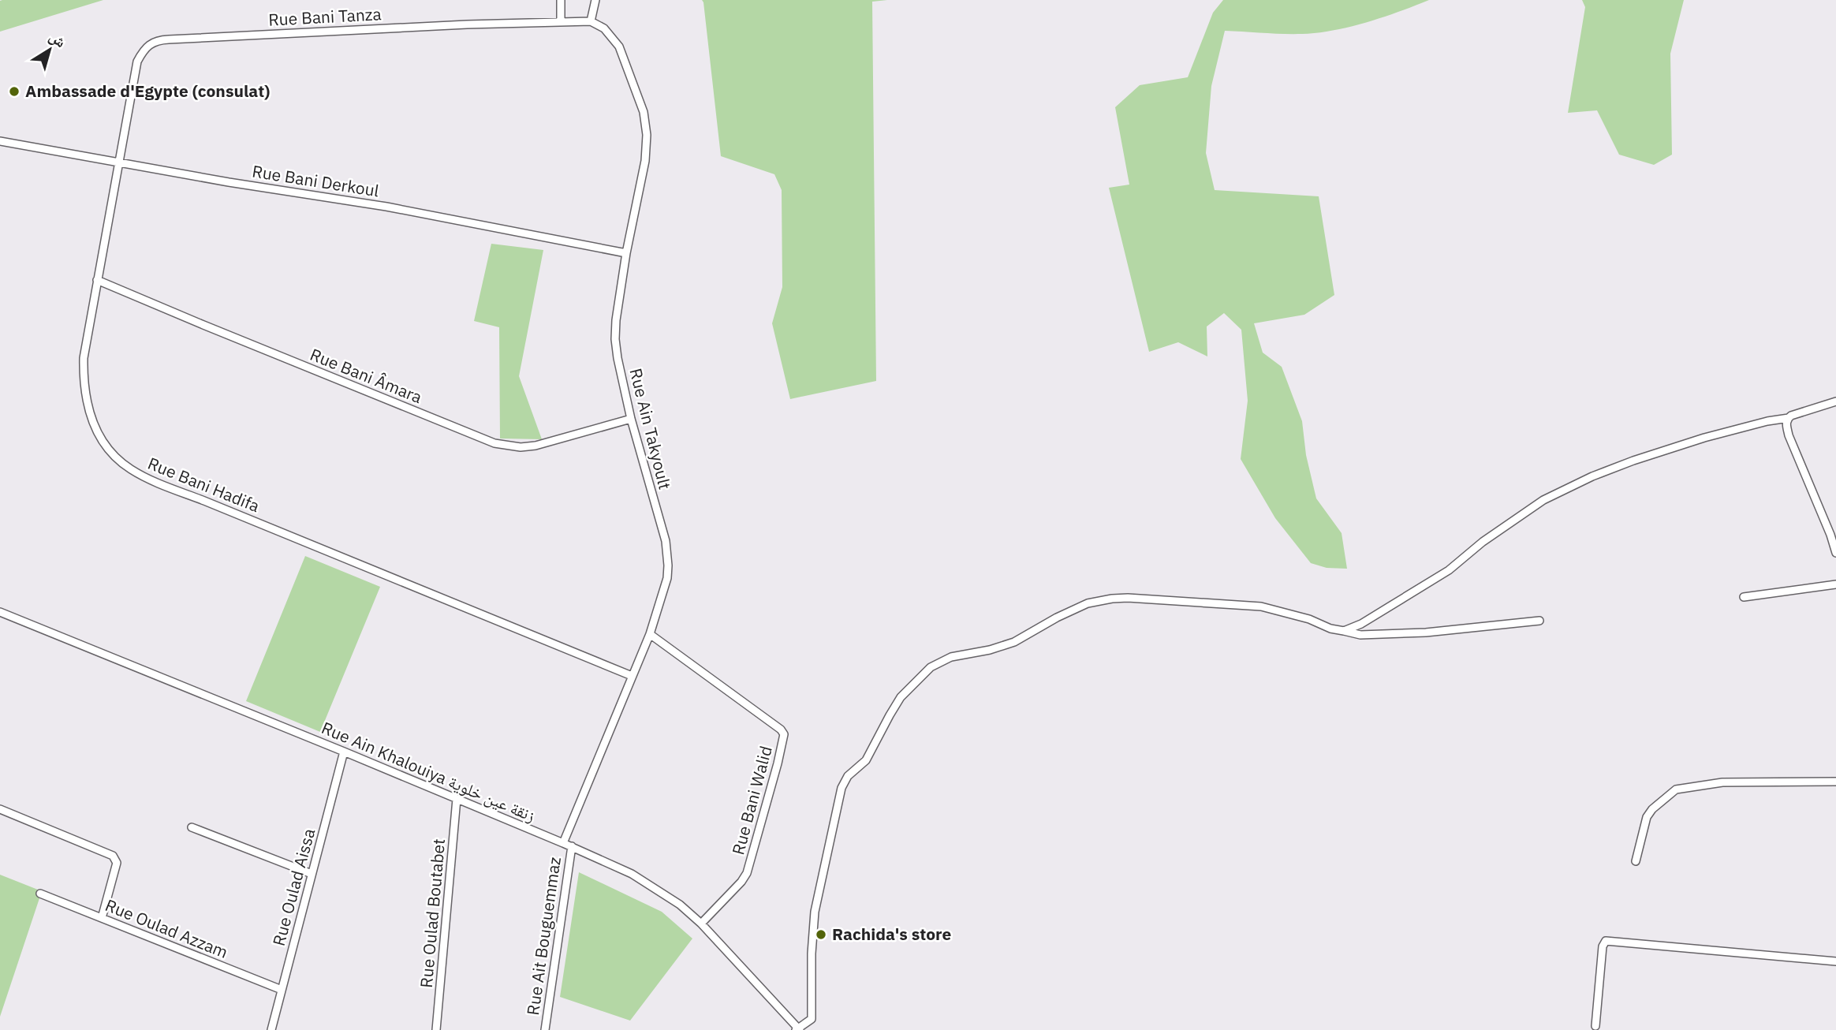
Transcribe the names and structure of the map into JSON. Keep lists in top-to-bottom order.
{
  "streets": {
    "street": [
      "Rue Bani Tanza",
      "Rue Bani Derkoul",
      "Rue Bani Âmara",
      "Rue Ain Takyoult",
      "Rue Bani Hadifa",
      "Rue Ain Khalouiya زنقة عين خلوية",
      "Rue Bani Walid",
      "Rue Oulad Aissa",
      "Rue Oulad Boutabet",
      "Rue Oulad Azzam",
      "Rue Ait Bouguemmaz"
    ]
  },
  "crossings": [
    ["Rue Bani Tanza", "Rue Ain Takyoult"],
    ["Rue Bani Tanza", "Rue Bani Hadifa"],
    ["Rue Bani Derkoul", "Rue Ain Takyoult"],
    ["Rue Bani Derkoul", "Rue Bani Hadifa"],
    ["Rue Bani Âmara", "Rue Ain Takyoult"],
    ["Rue Bani Âmara", "Rue Bani Hadifa"],
    ["Rue Ain Takyoult", "Rue Bani Hadifa"],
    ["Rue Ain Takyoult", "Rue Ain Khalouiya زنقة عين خلوية"],
    ["Rue Ain Takyoult", "Rue Bani Walid"],
    ["Rue Ain Khalouiya زنقة عين خلوية", "Rue Bani Walid"],
    ["Rue Ain Khalouiya زنقة عين خلوية", "Rue Oulad Aissa"],
    ["Rue Ain Khalouiya زنقة عين خلوية", "Rue Oulad Boutabet"],
    ["Rue Ain Khalouiya زنقة عين خلوية", "Rue Ait Bouguemmaz"],
    ["Rue Oulad Aissa", "Rue Oulad Azzam"]
  ],
  "places": ["Ambassade d'Egypte (consulat)", "Rachida's store"],
  "north": "top right"
}
